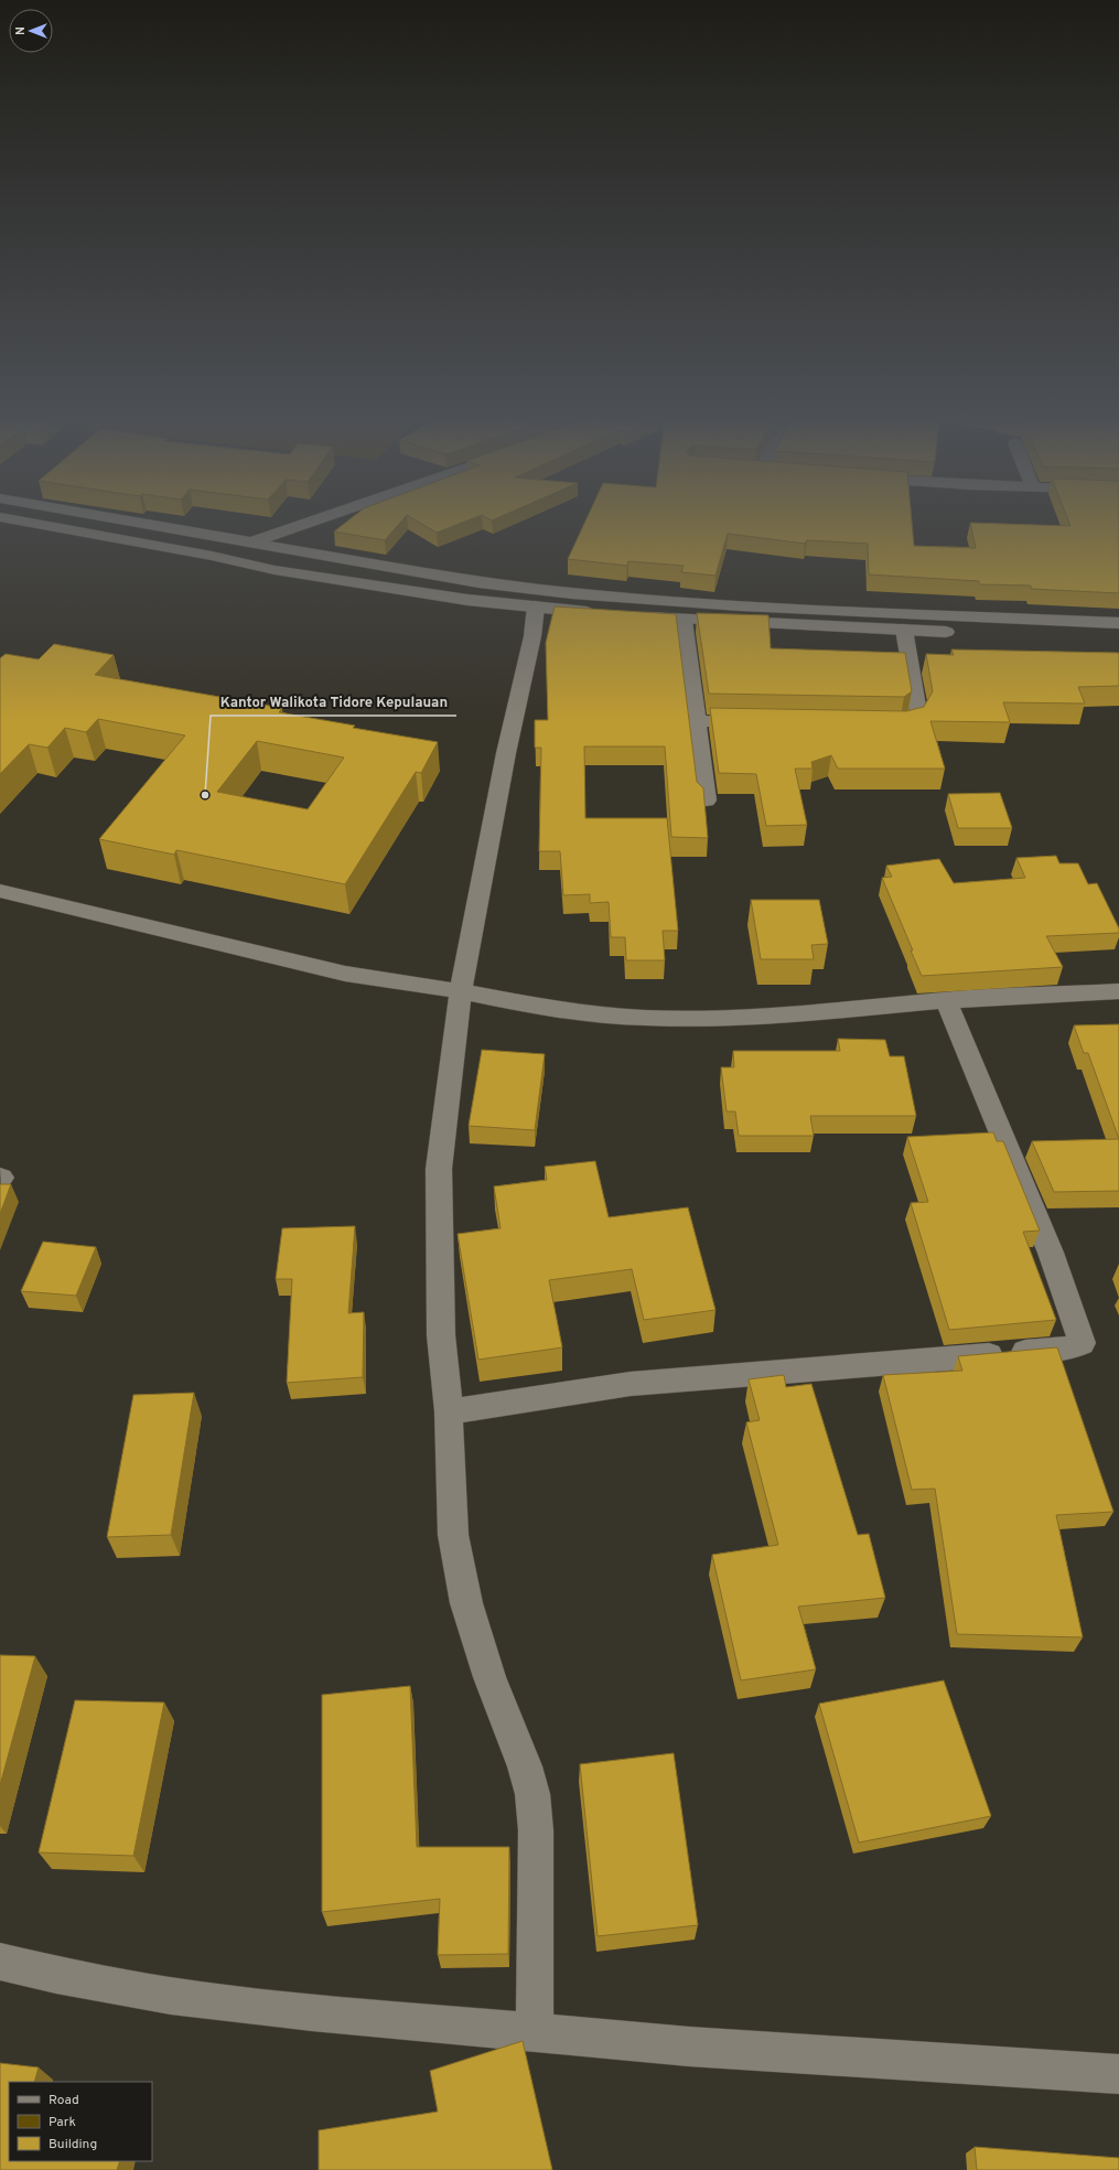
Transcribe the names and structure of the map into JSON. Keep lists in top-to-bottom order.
{
  "places": ["Kantor Walikota Tidore Kepulauan"],
  "legend": ["Road", "Park", "Building"],
  "north": "left"
}
